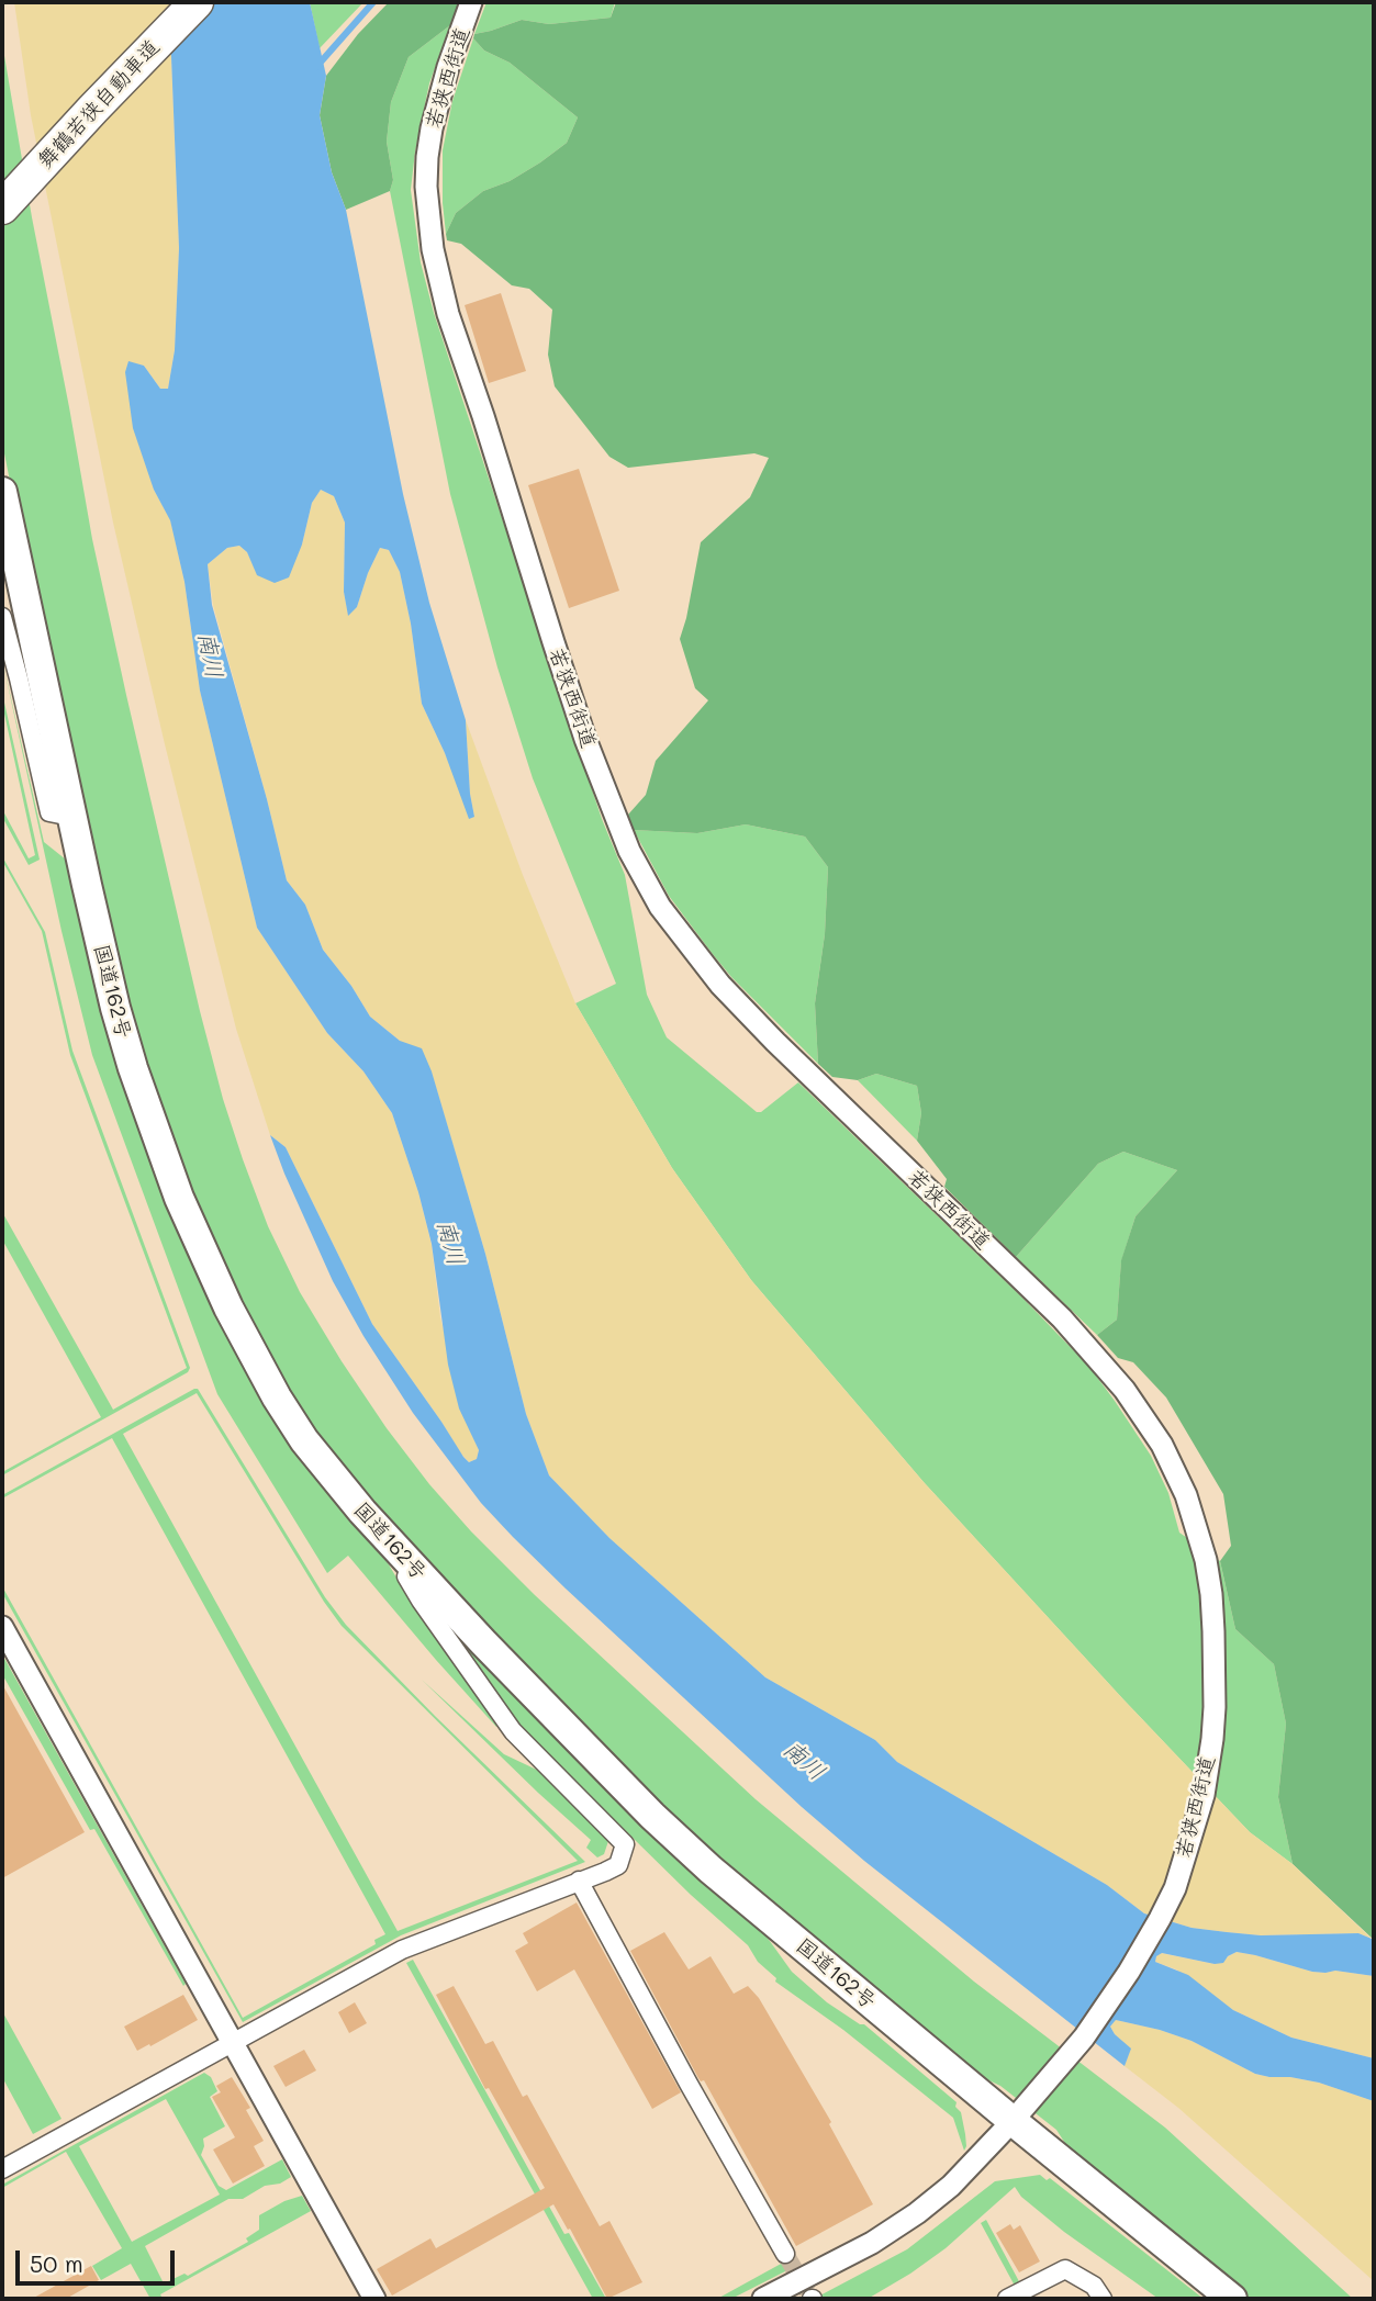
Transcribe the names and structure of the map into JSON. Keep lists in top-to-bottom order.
{
  "streets": {
    "highway": ["舞鶴若狭自動車道", "国道162号"],
    "street": ["若狭西街道"]
  },
  "crossings": [
    ["若狭西街道", "国道162号"]
  ],
  "water": ["南川"],
  "scale_bar": "50 m"
}
